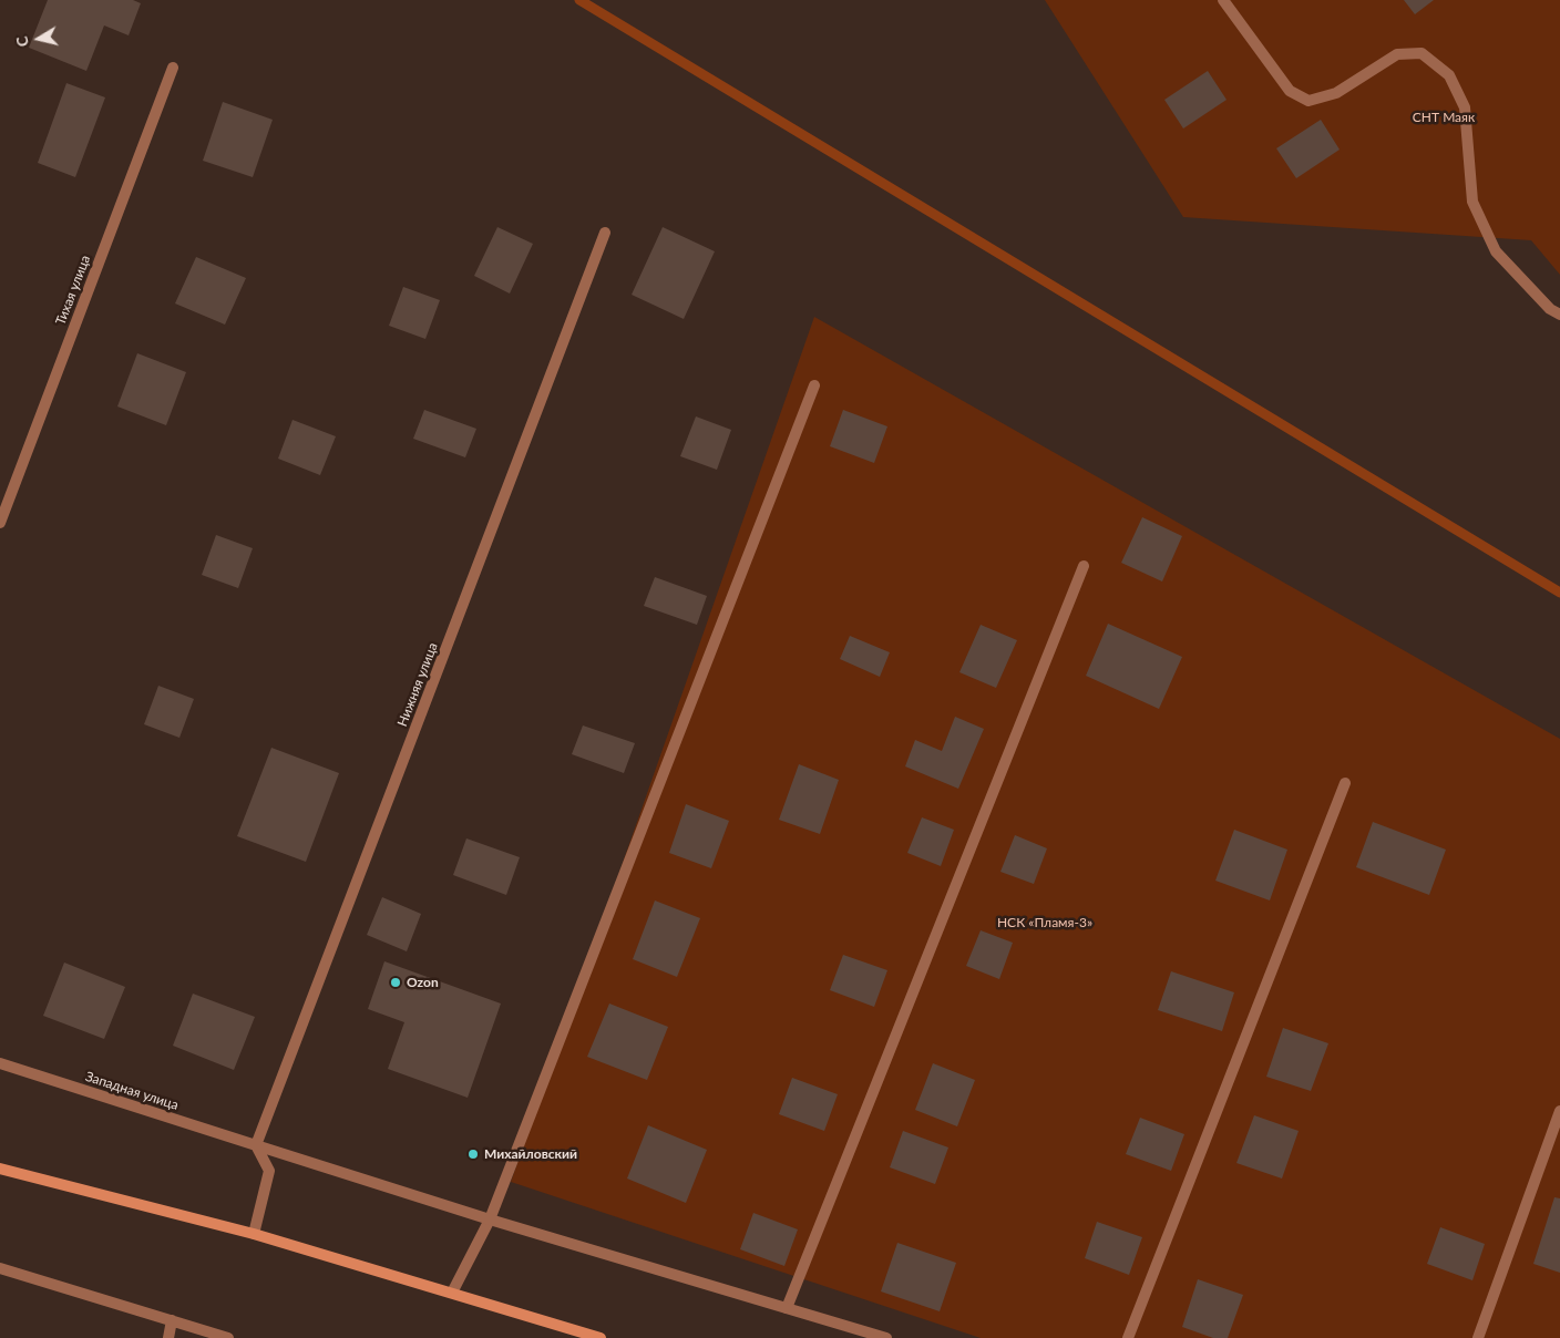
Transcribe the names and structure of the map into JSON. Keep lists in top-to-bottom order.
{
  "streets": {
    "street": ["Тихая улица", "Нижняя улица", "Западная улица"]
  },
  "crossings": [
    ["Нижняя улица", "Западная улица"]
  ],
  "parks": ["СНТ Маяк", "НСК «Пламя-3»"],
  "places": ["Ozon", "Михайловский"],
  "north": "left"
}
